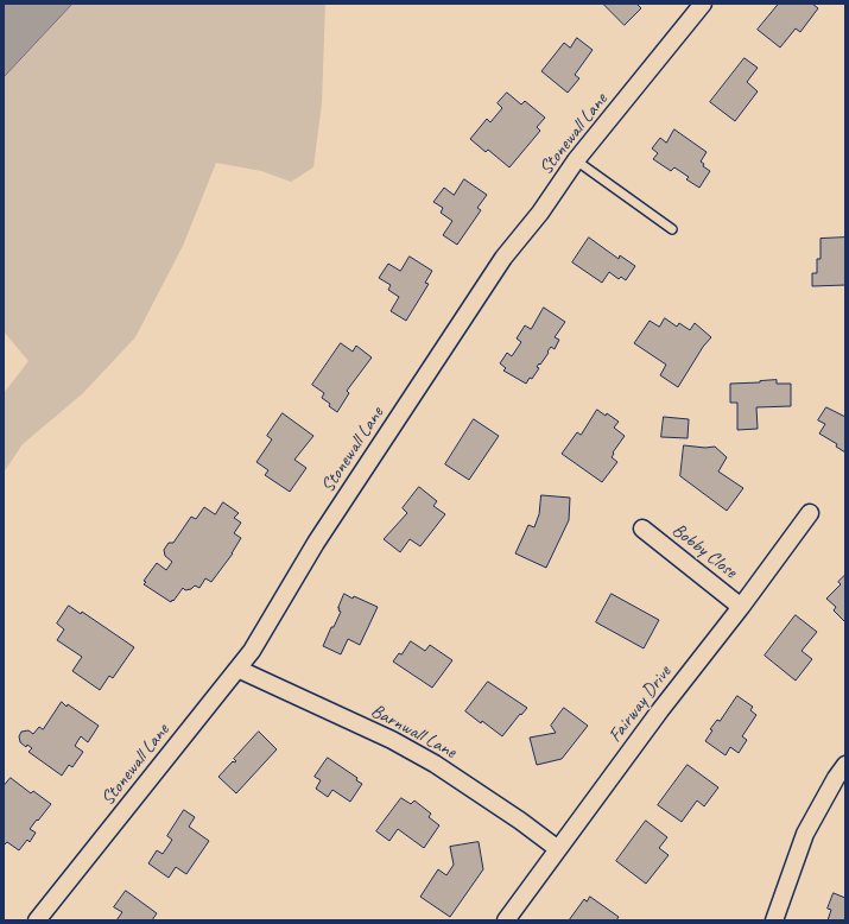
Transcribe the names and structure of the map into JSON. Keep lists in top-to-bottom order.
{
  "streets": {
    "street": [
      "Stonewall Lane",
      "Bobby Close",
      "Fairway Drive",
      "Barnwall Lane"
    ]
  },
  "crossings": [
    ["Stonewall Lane", "Barnwall Lane"],
    ["Bobby Close", "Fairway Drive"],
    ["Fairway Drive", "Barnwall Lane"]
  ]
}
